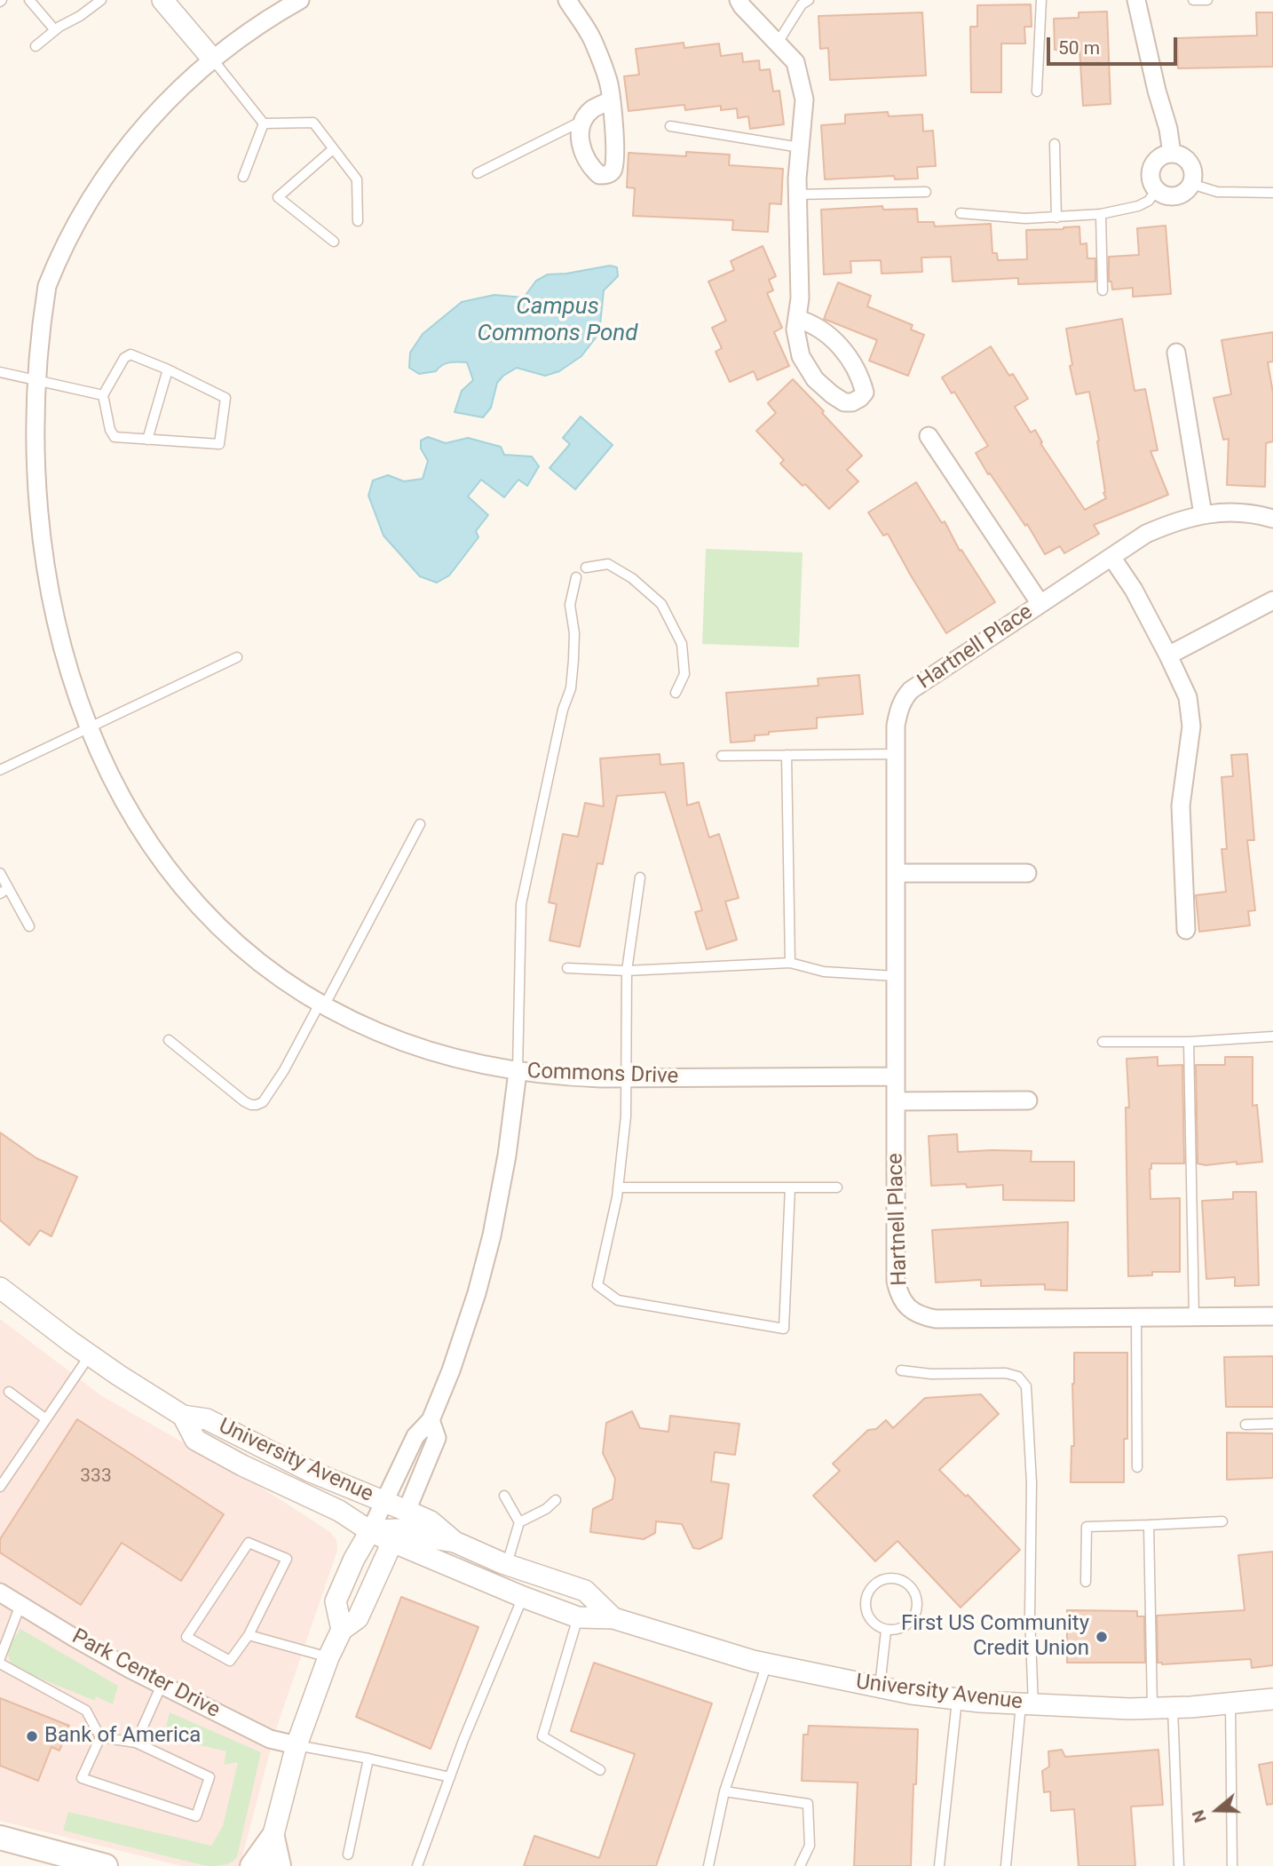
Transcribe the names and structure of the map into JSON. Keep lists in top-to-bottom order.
{
  "streets": {
    "street": [
      "Hartnell Place",
      "Commons Drive",
      "University Avenue",
      "Park Center Drive"
    ]
  },
  "crossings": [
    ["Hartnell Place", "Commons Drive"]
  ],
  "water": ["Campus Commons Pond"],
  "places": ["First US Community Credit Union", "Bank of America"],
  "house_numbers": ["333"],
  "scale_bar": "50 m",
  "north": "left"
}
